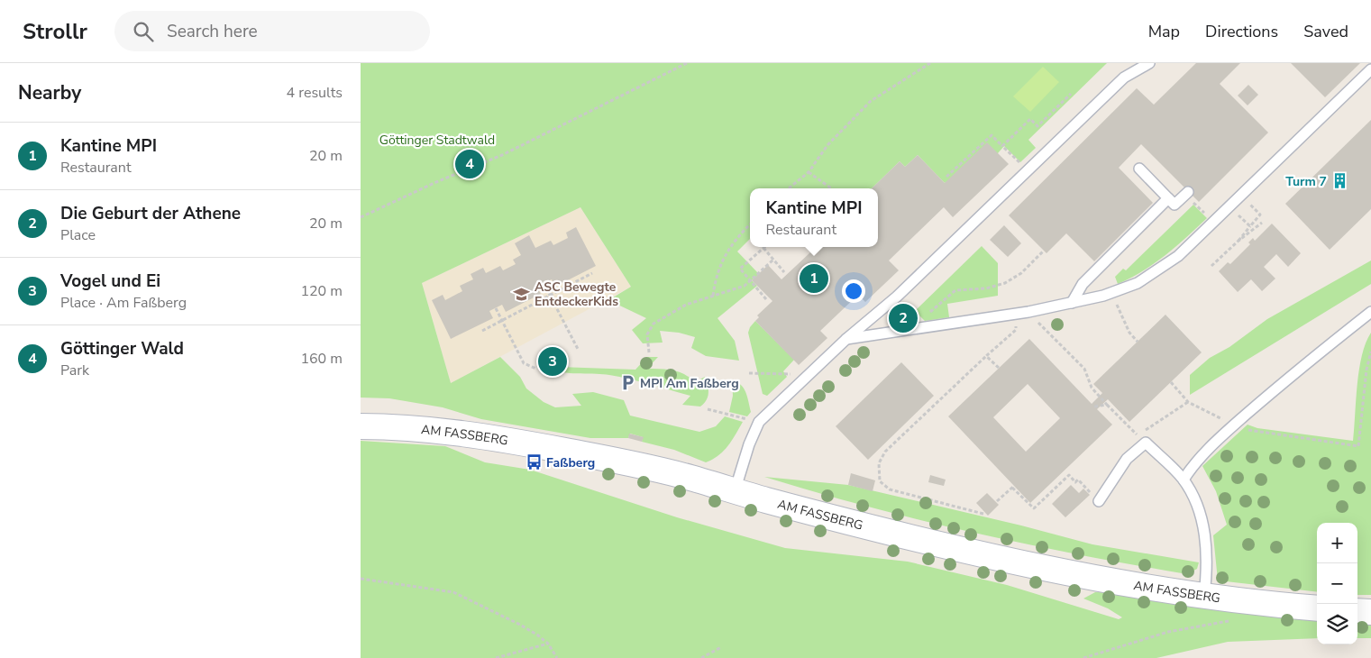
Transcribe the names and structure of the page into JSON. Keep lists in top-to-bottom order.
{
  "streets": {
    "street": ["AM FASSBERG"]
  },
  "parks": ["Göttinger Stadtwald"],
  "places": {
    "building": ["Turm 7"],
    "school or university": ["ASC Bewegte EntdeckerKids"],
    "parking": ["MPI Am Faßberg"],
    "bus stop": ["Faßberg"]
  },
  "page": {
    "header": "Strollr",
    "search": "Search here",
    "nav": ["Map", "Directions", "Saved"],
    "heading": ["Nearby", "4 results"],
    "list": [
      {
        "mark": "1",
        "name": "Kantine MPI",
        "note": "Restaurant",
        "value": "20 m"
      },
      {
        "mark": "2",
        "name": "Die Geburt der Athene",
        "note": "Place",
        "value": "20 m"
      },
      {
        "mark": "3",
        "name": "Vogel und Ei",
        "note": "Place · Am Faßberg",
        "value": "120 m"
      },
      {
        "mark": "4",
        "name": "Göttinger Wald",
        "note": "Park",
        "value": "160 m"
      }
    ],
    "pins": [
      "4",
      "1",
      "2",
      "3"
    ],
    "popup": ["Kantine MPI", "Restaurant"],
    "map_buttons": ["+", "−"]
  }
}
